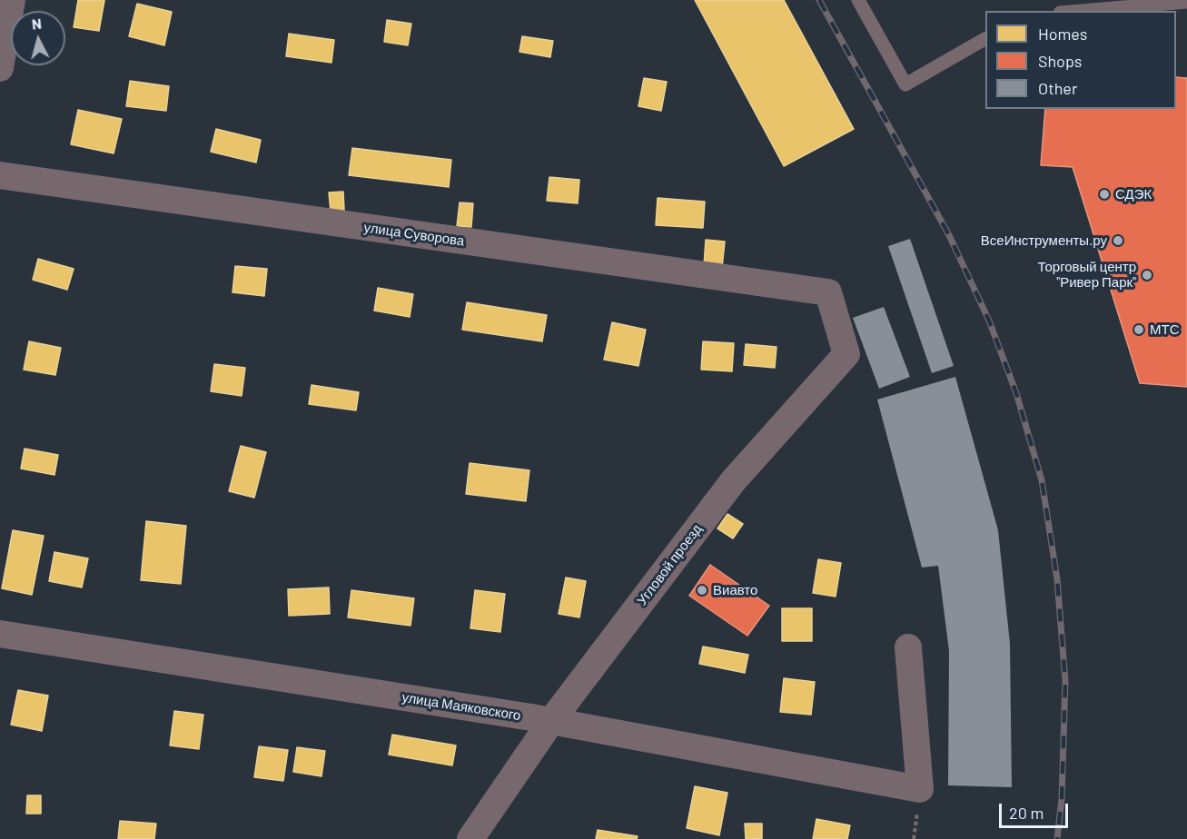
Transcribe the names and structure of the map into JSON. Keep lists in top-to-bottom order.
{
  "streets": {
    "street": ["улица Суворова", "Угловой проезд", "улица Маяковского"]
  },
  "crossings": [
    ["улица Суворова", "Угловой проезд"],
    ["Угловой проезд", "улица Маяковского"]
  ],
  "places": [
    "СДЭК",
    "ВсеИнструменты.ру",
    "Торговый центр \"Ривер Парк\"",
    "МТС",
    "Виавто"
  ],
  "legend": ["Homes", "Shops", "Other"],
  "scale_bar": "20 m",
  "north": "top"
}
